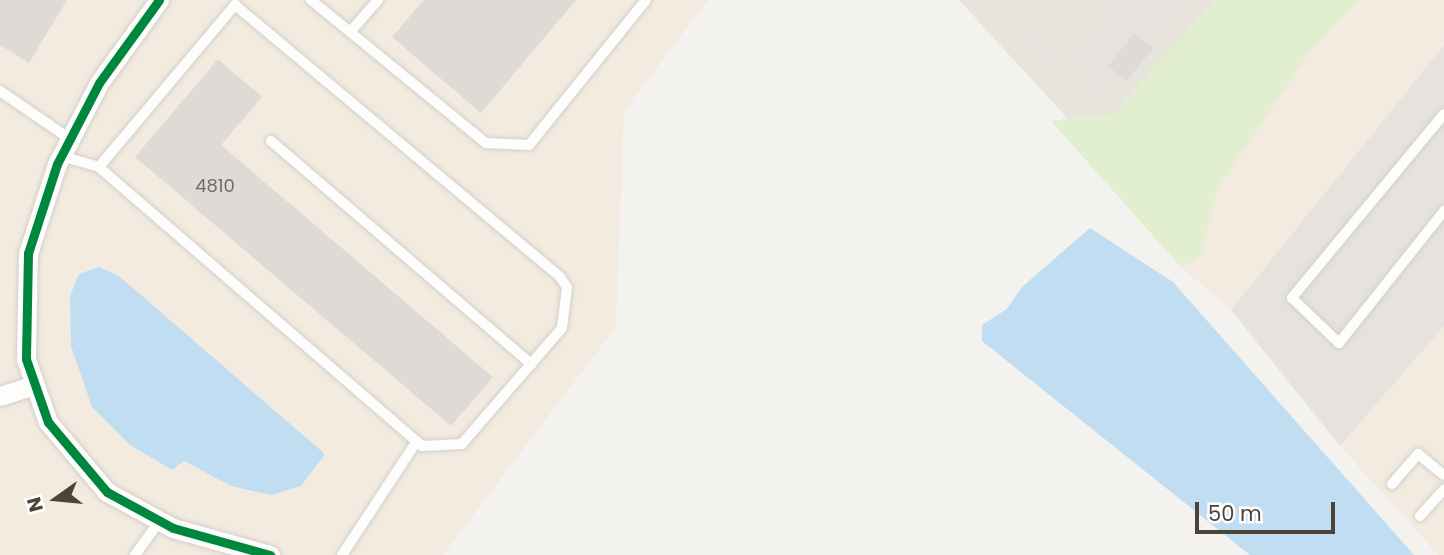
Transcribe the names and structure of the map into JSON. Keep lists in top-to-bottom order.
{
  "house_numbers": ["4810"],
  "scale_bar": "50 m",
  "north": "left"
}
